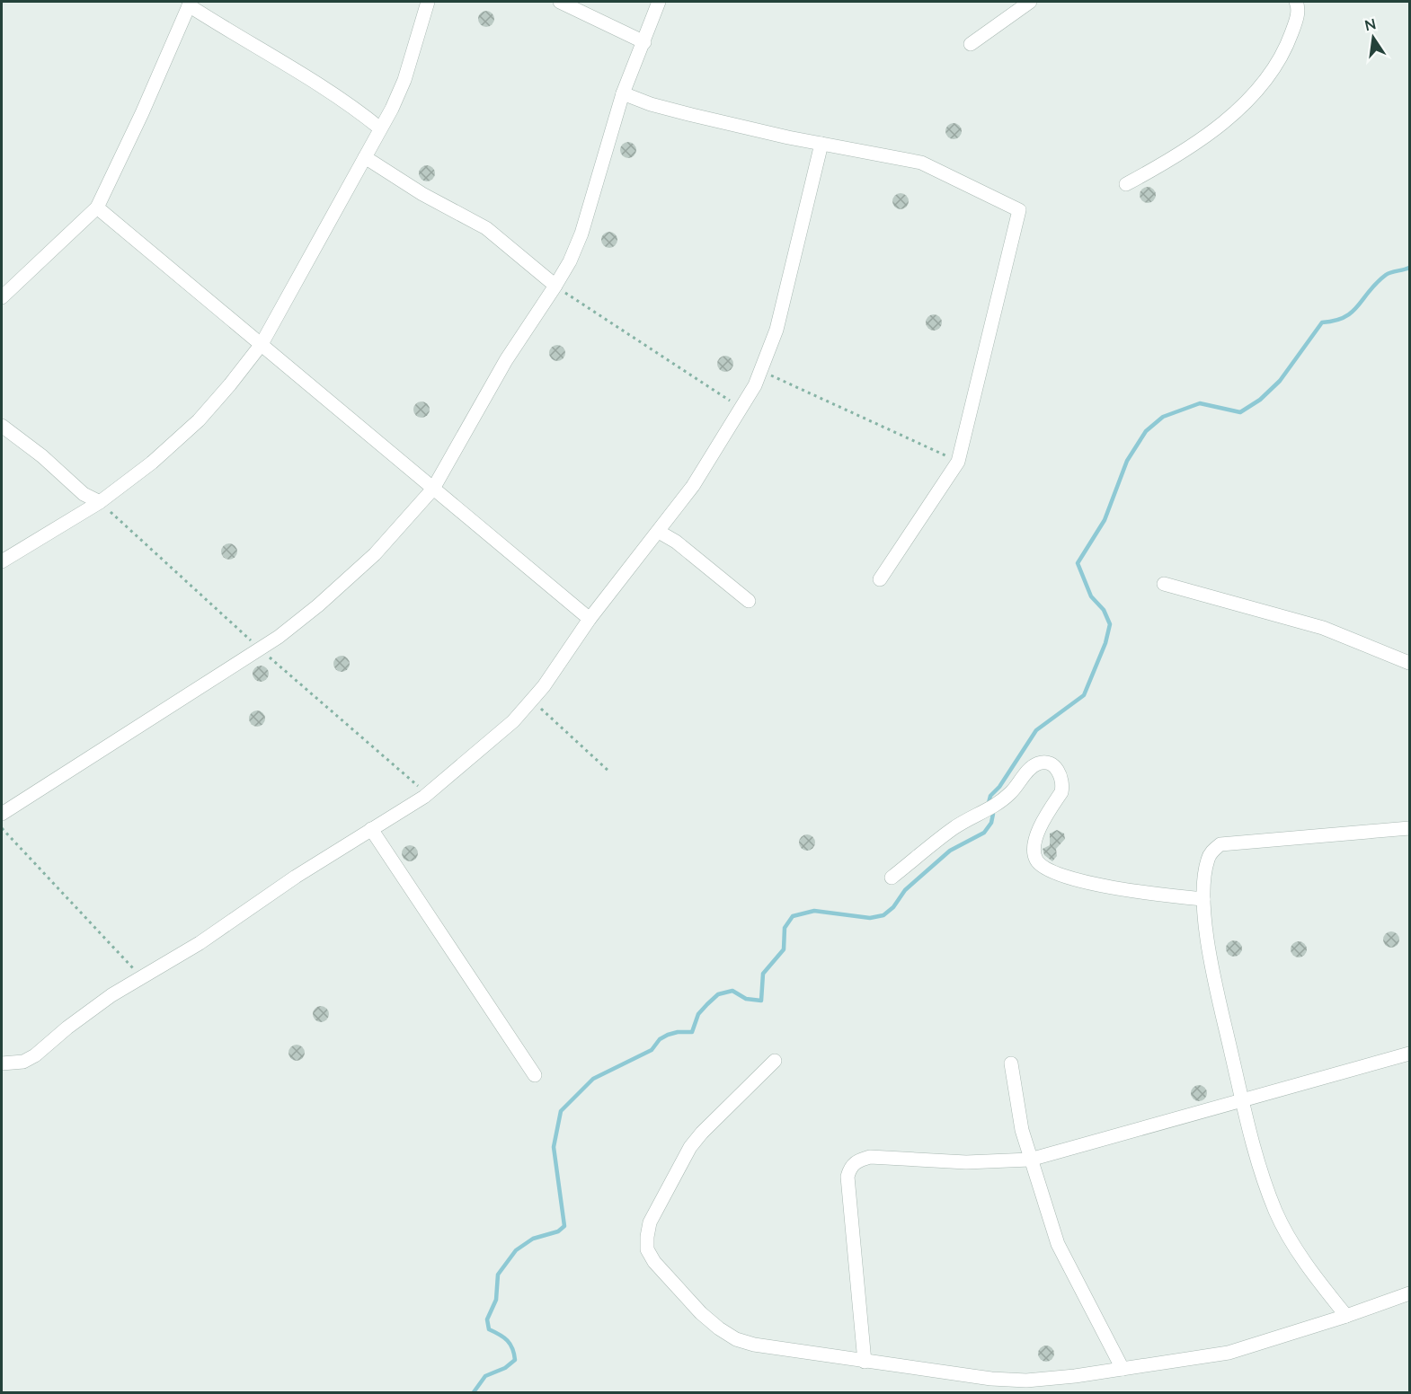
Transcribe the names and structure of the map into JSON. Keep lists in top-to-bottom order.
{
  "north": "top"
}
